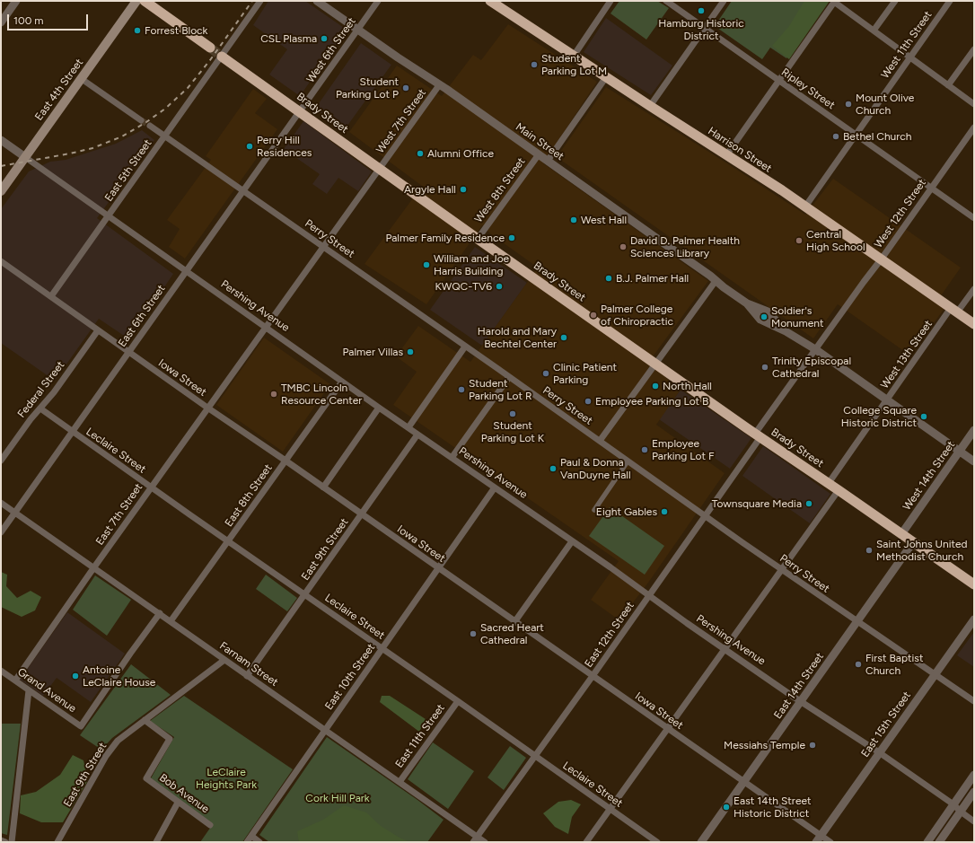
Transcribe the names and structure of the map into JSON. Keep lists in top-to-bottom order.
{
  "streets": {
    "highway": ["Brady Street", "Harrison Street"],
    "main road": ["East 4th Street"],
    "street": [
      "West 11th Street",
      "West 6th Street",
      "Ripley Street",
      "West 7th Street",
      "Main Street",
      "East 5th Street",
      "West 8th Street",
      "West 12th Street",
      "Perry Street",
      "Pershing Avenue",
      "East 6th Street",
      "West 13th Street",
      "Iowa Street",
      "Federal Street",
      "Leclaire Street",
      "West 14th Street",
      "East 8th Street",
      "East 7th Street",
      "East 9th Street",
      "East 12th Street",
      "Farnam Street",
      "East 10th Street",
      "East 14th Street",
      "Grand Avenue",
      "East 15th Street",
      "East 11th Street",
      "Bob Avenue"
    ]
  },
  "crossings": [
    ["West 11th Street", "Ripley Street"],
    ["West 11th Street", "Harrison Street"],
    ["West 6th Street", "Brady Street"],
    ["West 6th Street", "Main Street"],
    ["West 6th Street", "East 6th Street"],
    ["Ripley Street", "West 12th Street"],
    ["East 4th Street", "Pershing Avenue"],
    ["Brady Street", "West 7th Street"],
    ["Brady Street", "East 5th Street"],
    ["Brady Street", "West 8th Street"],
    ["Brady Street", "West 12th Street"],
    ["Brady Street", "East 6th Street"],
    ["Brady Street", "West 13th Street"],
    ["Brady Street", "West 14th Street"],
    ["Brady Street", "East 7th Street"],
    ["Brady Street", "East 12th Street"],
    ["Brady Street", "East 14th Street"],
    ["West 7th Street", "Main Street"],
    ["West 7th Street", "East 7th Street"],
    ["Main Street", "West 8th Street"],
    ["Main Street", "West 12th Street"],
    ["Main Street", "West 13th Street"],
    ["Main Street", "West 14th Street"],
    ["Harrison Street", "West 12th Street"],
    ["Harrison Street", "West 13th Street"],
    ["East 5th Street", "Perry Street"],
    ["East 5th Street", "Pershing Avenue"],
    ["East 5th Street", "Iowa Street"],
    ["West 12th Street", "East 12th Street"],
    ["Perry Street", "East 6th Street"],
    ["Perry Street", "East 7th Street"],
    ["Perry Street", "East 12th Street"],
    ["Perry Street", "East 14th Street"],
    ["Perry Street", "East 15th Street"],
    ["Pershing Avenue", "East 6th Street"],
    ["Pershing Avenue", "East 8th Street"],
    ["Pershing Avenue", "East 7th Street"],
    ["Pershing Avenue", "East 9th Street"],
    ["Pershing Avenue", "East 12th Street"],
    ["Pershing Avenue", "East 10th Street"],
    ["Pershing Avenue", "East 14th Street"],
    ["Pershing Avenue", "East 15th Street"],
    ["East 6th Street", "Iowa Street"],
    ["East 6th Street", "Leclaire Street"],
    ["East 6th Street", "Farnam Street"],
    ["Iowa Street", "Federal Street"],
    ["Iowa Street", "East 8th Street"],
    ["Iowa Street", "East 7th Street"],
    ["Iowa Street", "East 9th Street"],
    ["Iowa Street", "East 12th Street"],
    ["Iowa Street", "East 10th Street"],
    ["Iowa Street", "East 14th Street"],
    ["Iowa Street", "East 15th Street"],
    ["Federal Street", "Leclaire Street"],
    ["Leclaire Street", "East 8th Street"],
    ["Leclaire Street", "East 7th Street"],
    ["Leclaire Street", "East 9th Street"],
    ["Leclaire Street", "East 12th Street"],
    ["Leclaire Street", "East 10th Street"],
    ["Leclaire Street", "East 11th Street"],
    ["East 8th Street", "Farnam Street"],
    ["East 7th Street", "Farnam Street"],
    ["East 7th Street", "Grand Avenue"],
    ["East 9th Street", "Farnam Street"],
    ["East 9th Street", "Bob Avenue"],
    ["East 12th Street", "Farnam Street"],
    ["Farnam Street", "East 10th Street"],
    ["Farnam Street", "Grand Avenue"],
    ["Farnam Street", "East 11th Street"]
  ],
  "parks": ["LeClaire Heights Park", "Cork Hill Park"],
  "places": [
    "Hamburg Historic District",
    "Forrest Block",
    "CSL Plasma",
    "Student Parking Lot M",
    "Student Parking Lot P",
    "Mount Olive Church",
    "Bethel Church",
    "Perry Hill Residences",
    "Alumni Office",
    "Argyle Hall",
    "West Hall",
    "Palmer Family Residence",
    "Central High School",
    "David D. Palmer Health Sciences Library",
    "William and Joe Harris Building",
    "B.J. Palmer Hall",
    "KWQC-TV6",
    "Palmer College of Chiropractic",
    "Soldier's Monument",
    "Harold and Mary Bechtel Center",
    "Palmer Villas",
    "Trinity Episcopal Cathedral",
    "Clinic Patient Parking",
    "North Hall",
    "Student Parking Lot R",
    "TMBC Lincoln Resource Center",
    "Employee Parking Lot B",
    "Student Parking Lot K",
    "College Square Historic District",
    "Employee Parking Lot F",
    "Paul & Donna VanDuyne Hall",
    "Townsquare Media",
    "Eight Gables",
    "Saint Johns United Methodist Church",
    "Sacred Heart Cathedral",
    "First Baptist Church",
    "Antoine LeClaire House",
    "Messiahs Temple",
    "East 14th Street Historic District"
  ],
  "scale_bar": "100 m"
}
